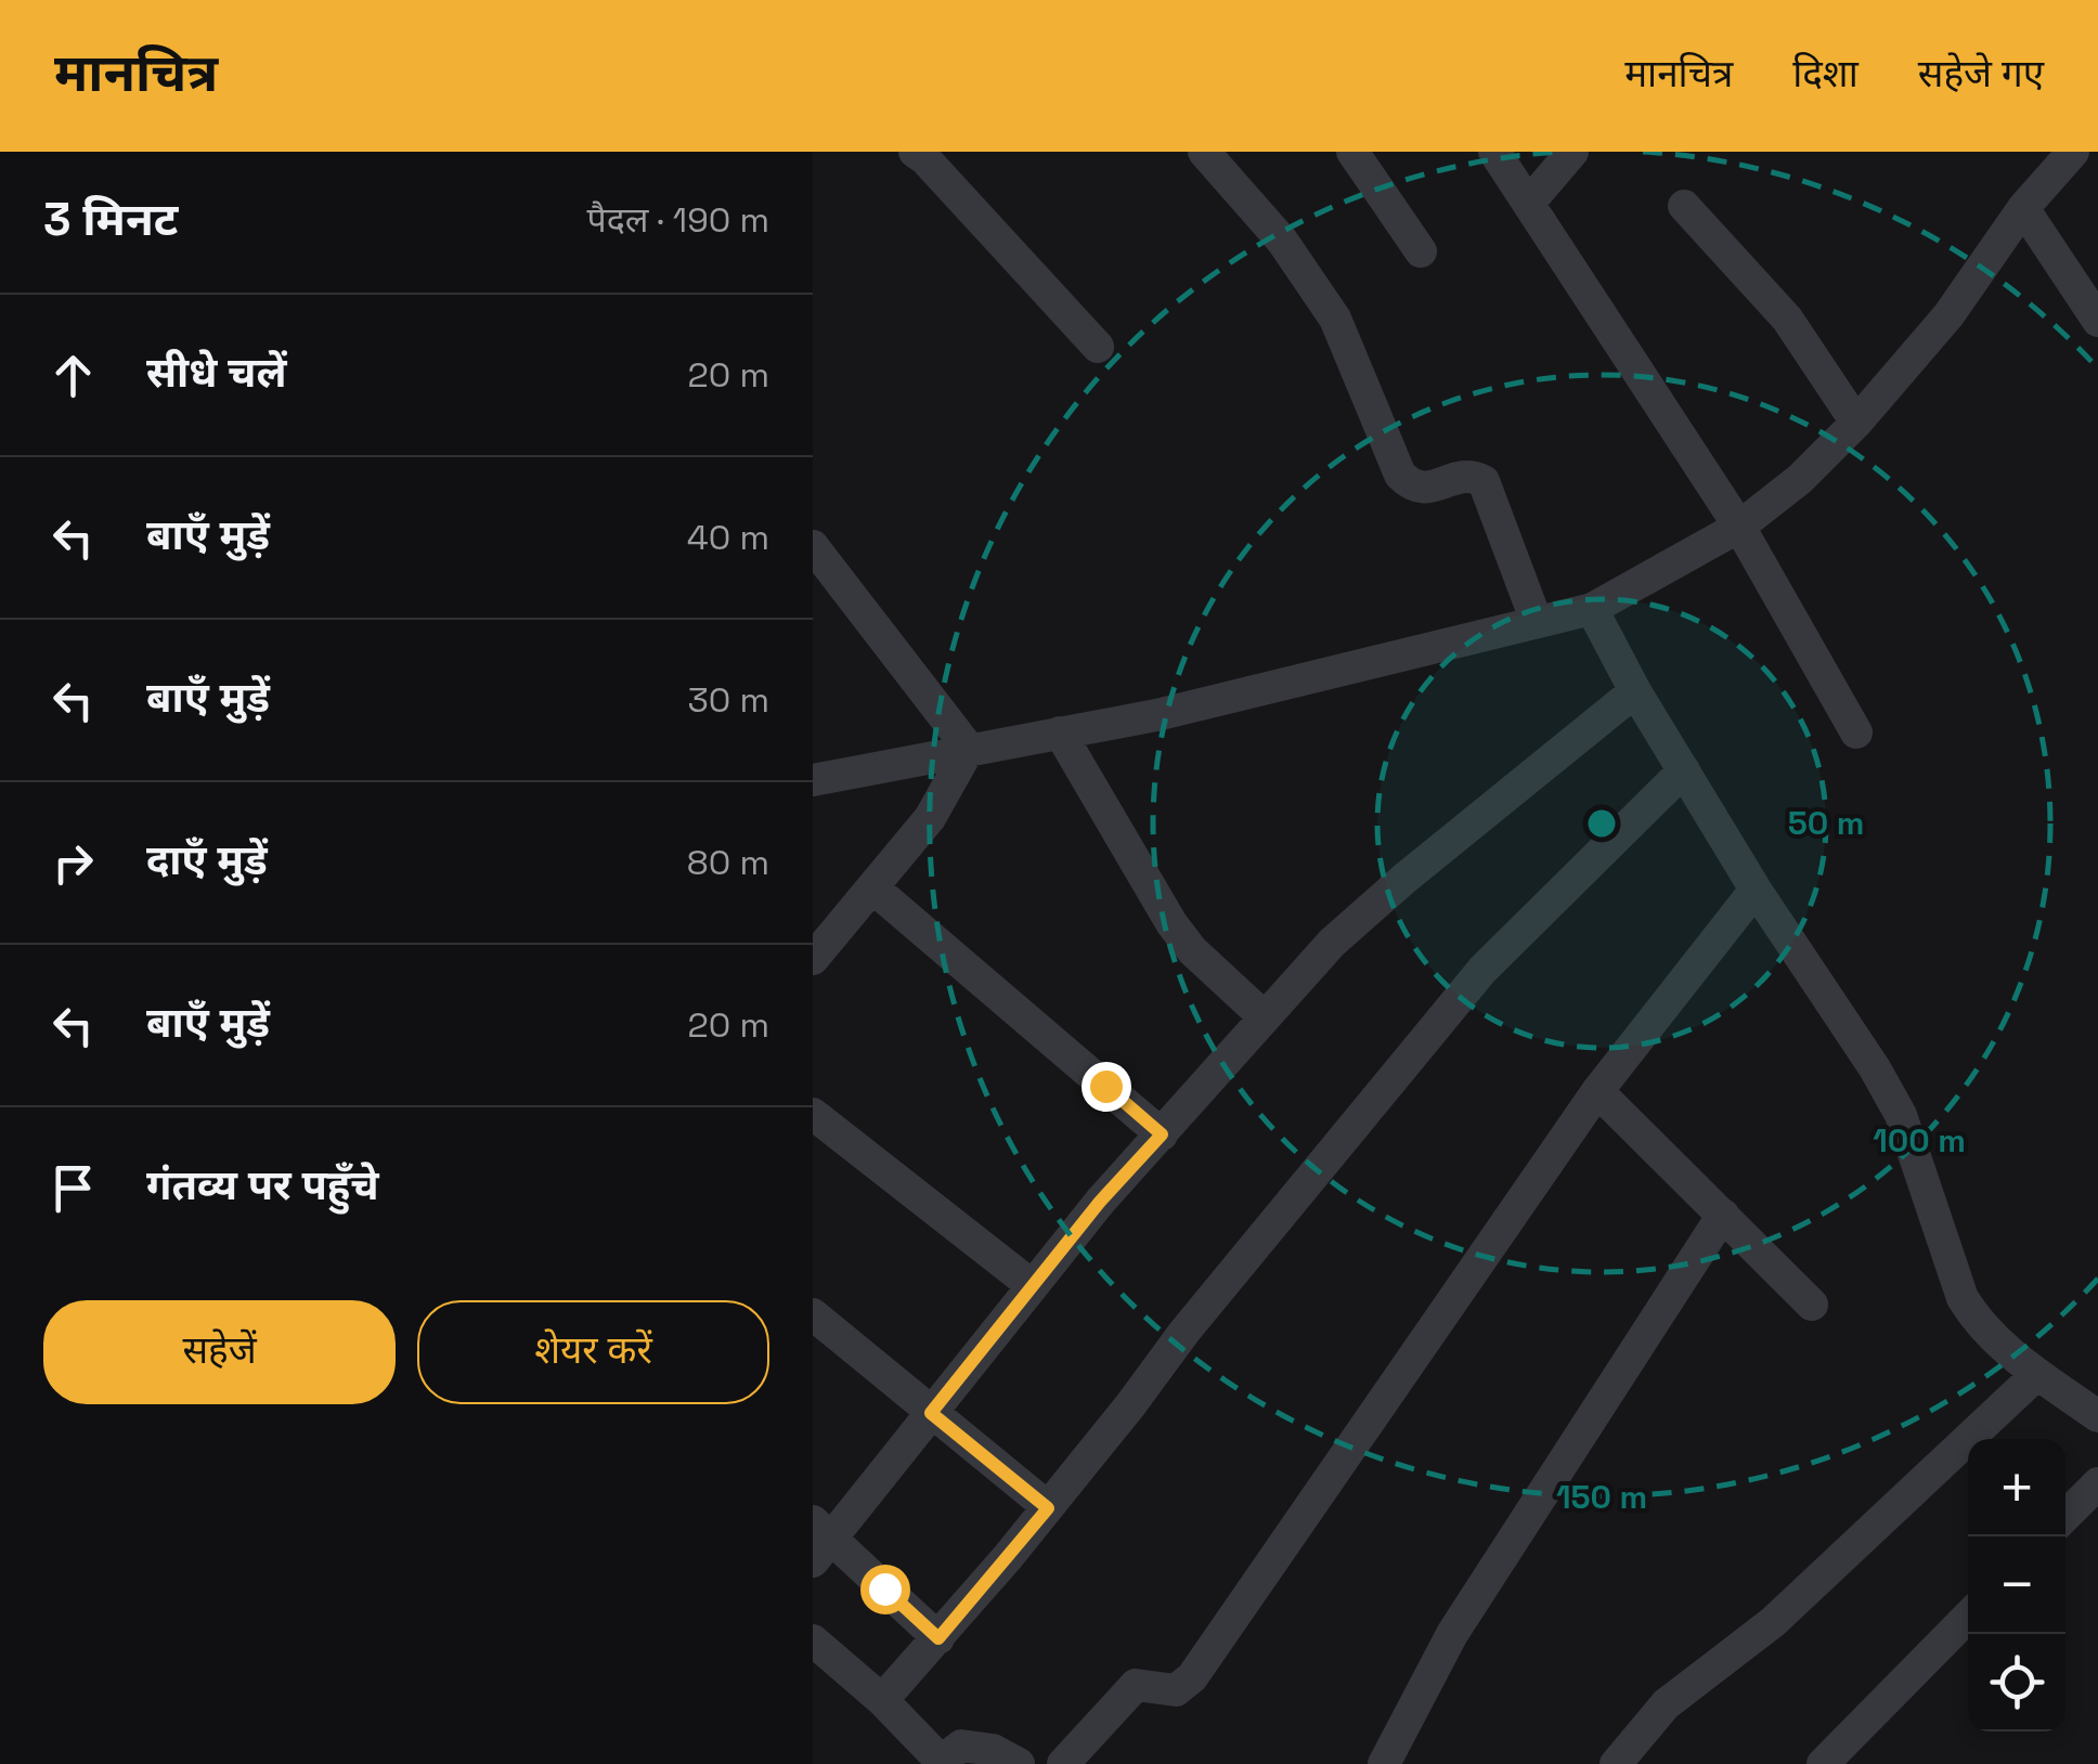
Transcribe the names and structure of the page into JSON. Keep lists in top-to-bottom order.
{
  "page": {
    "header": "मानचित्र",
    "nav": ["मानचित्र", "दिशा", "सहेजे गए"],
    "heading": ["3 मिनट", "पैदल · 190 m"],
    "list": [
      ["सीधे चलें", "20 m"],
      ["बाएँ मुड़ें", "40 m"],
      ["बाएँ मुड़ें", "30 m"],
      ["दाएँ मुड़ें", "80 m"],
      ["बाएँ मुड़ें", "20 m"],
      "गंतव्य पर पहुँचे"
    ],
    "buttons": ["सहेजें", "शेयर करें"],
    "map_buttons": ["+", "−"]
  },
  "rings": ["50 m", "100 m", "150 m"]
}
